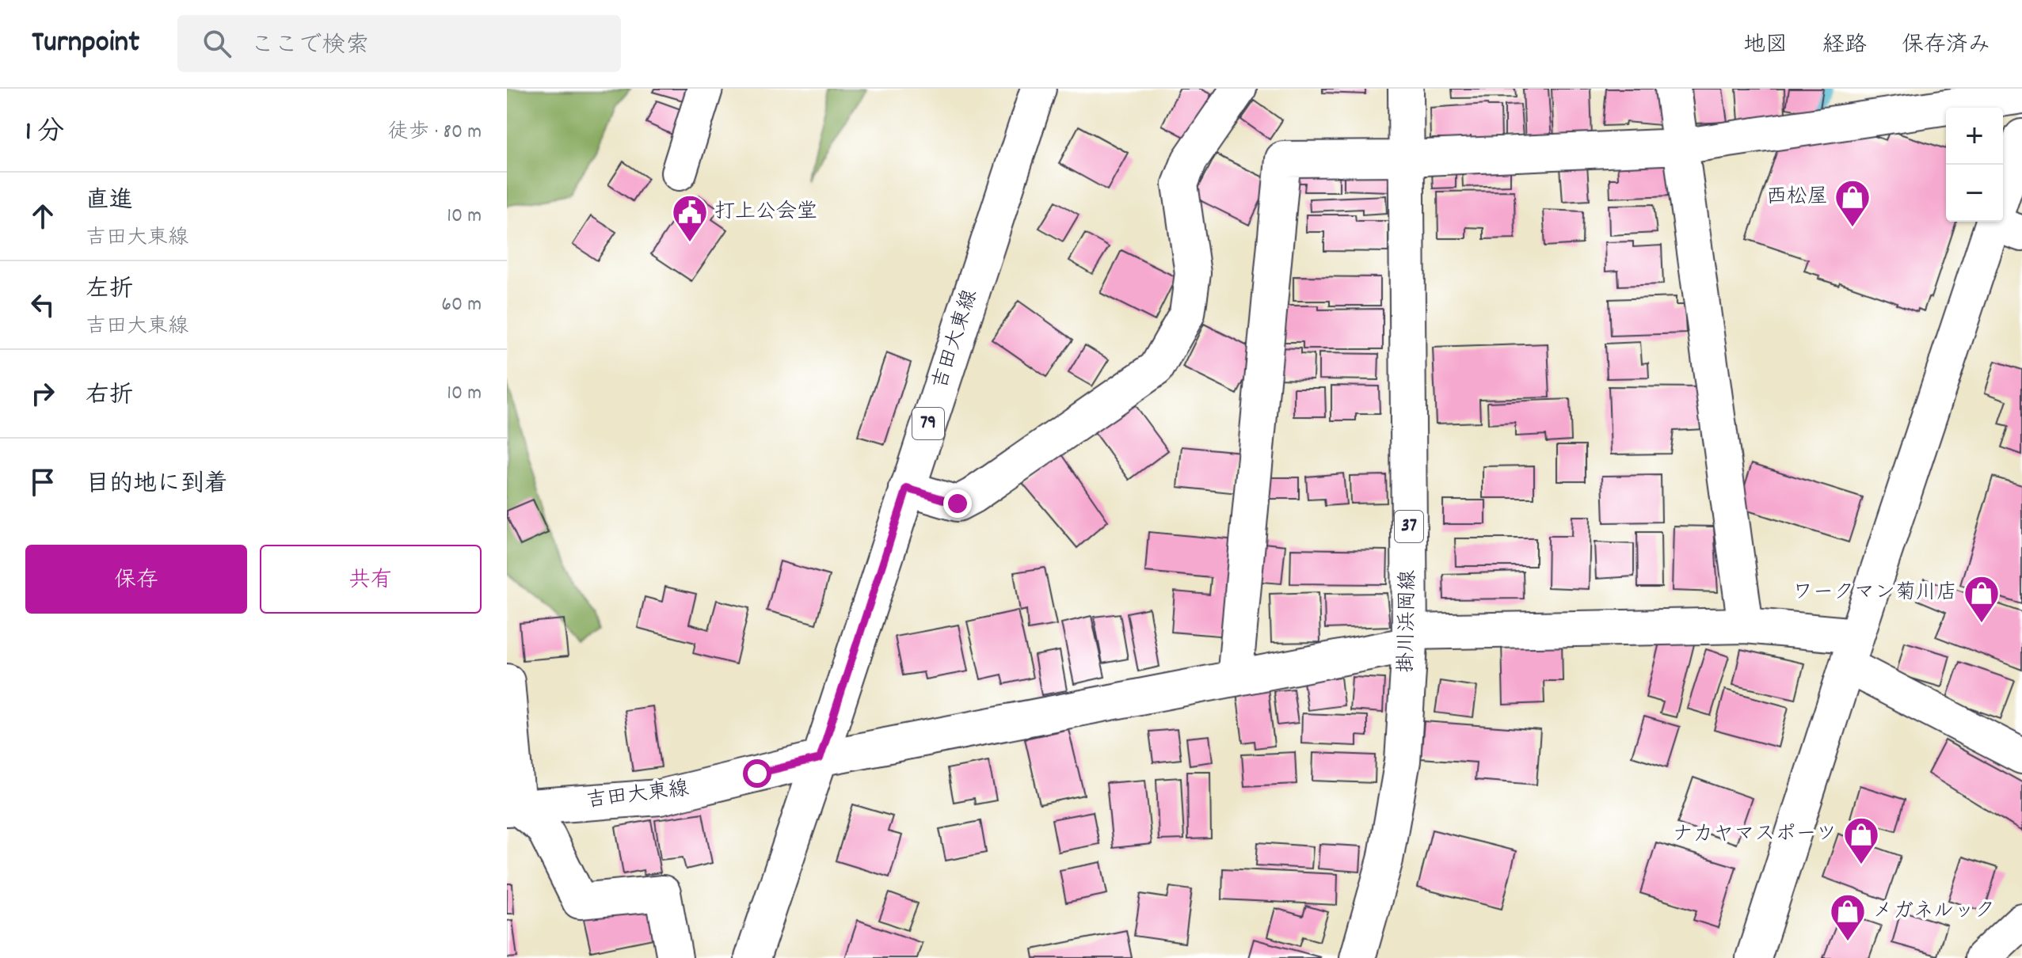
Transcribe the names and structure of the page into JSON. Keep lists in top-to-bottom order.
{
  "streets": {
    "street": [
      "吉田大東線",
      "79",
      "37",
      "掛川浜岡線"
    ]
  },
  "places": {
    "shop": [
      "西松屋",
      "ワークマン菊川店",
      "ナカヤマスポーツ",
      "メガネルック"
    ],
    "public building": ["打上公会堂"]
  },
  "page": {
    "header": "Turnpoint",
    "search": "ここで検索",
    "nav": ["地図", "経路", "保存済み"],
    "heading": ["1 分", "徒歩 · 80 m"],
    "map_buttons": ["+", "−"],
    "list": [
      ["直進", "吉田大東線", "10 m"],
      ["左折", "吉田大東線", "60 m"],
      ["右折", "10 m"],
      "目的地に到着"
    ],
    "buttons": ["保存", "共有"]
  }
}
